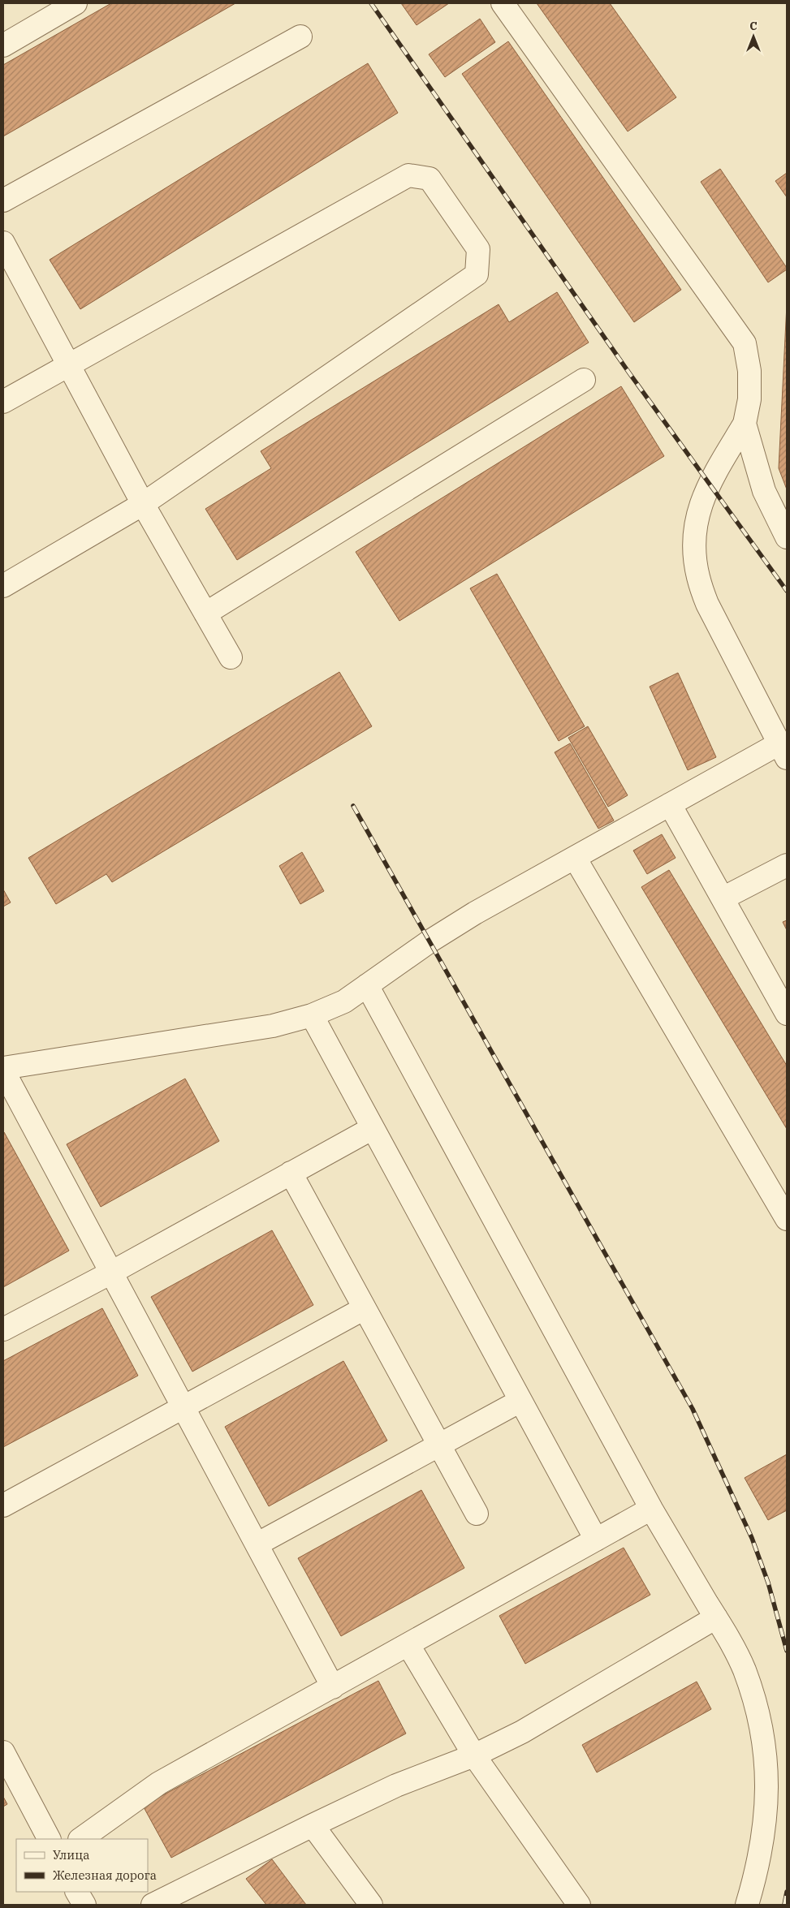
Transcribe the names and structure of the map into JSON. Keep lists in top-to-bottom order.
{
  "legend": ["Улица", "Железная дорога"],
  "north": "top"
}
